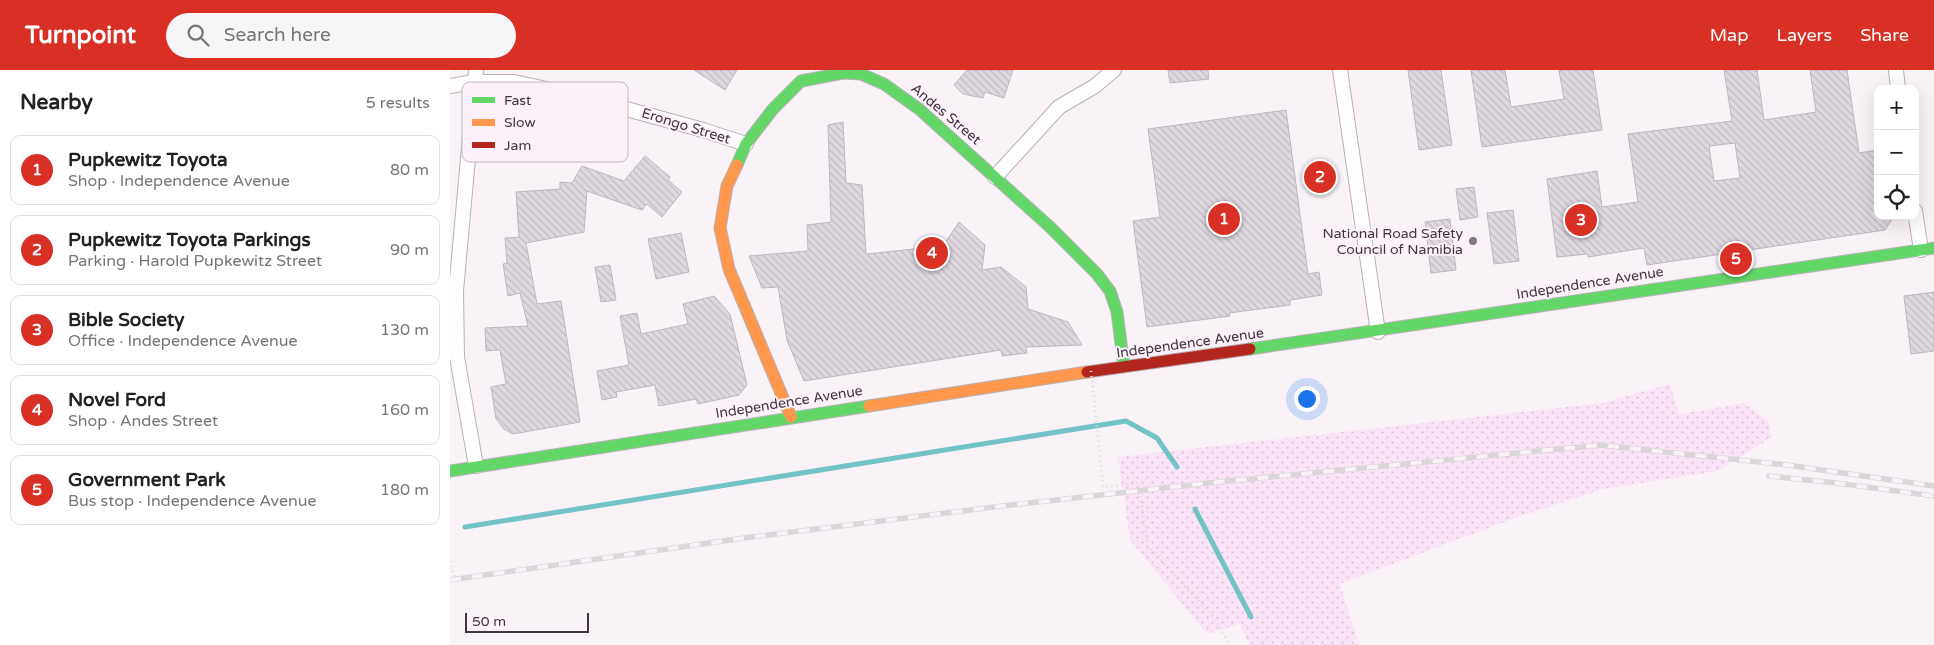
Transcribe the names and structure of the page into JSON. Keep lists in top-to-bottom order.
{
  "streets": {
    "main road": ["Andes Street", "Independence Avenue"],
    "street": ["Erongo Street"]
  },
  "crossings": [
    ["Andes Street", "Erongo Street"],
    ["Andes Street", "Independence Avenue"]
  ],
  "places": ["National Road Safety Council of Namibia"],
  "legend": ["Fast", "Slow", "Jam"],
  "scale_bar": "50 m",
  "page": {
    "header": "Turnpoint",
    "search": "Search here",
    "nav": ["Map", "Layers", "Share"],
    "heading": ["Nearby", "5 results"],
    "map_buttons": ["+", "−"],
    "list": [
      {
        "mark": "1",
        "name": "Pupkewitz Toyota",
        "note": "Shop · Independence Avenue",
        "value": "80 m"
      },
      {
        "mark": "2",
        "name": "Pupkewitz Toyota Parkings",
        "note": "Parking · Harold Pupkewitz Street",
        "value": "90 m"
      },
      {
        "mark": "3",
        "name": "Bible Society",
        "note": "Office · Independence Avenue",
        "value": "130 m"
      },
      {
        "mark": "4",
        "name": "Novel Ford",
        "note": "Shop · Andes Street",
        "value": "160 m"
      },
      {
        "mark": "5",
        "name": "Government Park",
        "note": "Bus stop · Independence Avenue",
        "value": "180 m"
      }
    ],
    "pins": [
      "2",
      "1",
      "3",
      "4",
      "5"
    ],
    "scale": "50 m"
  }
}
